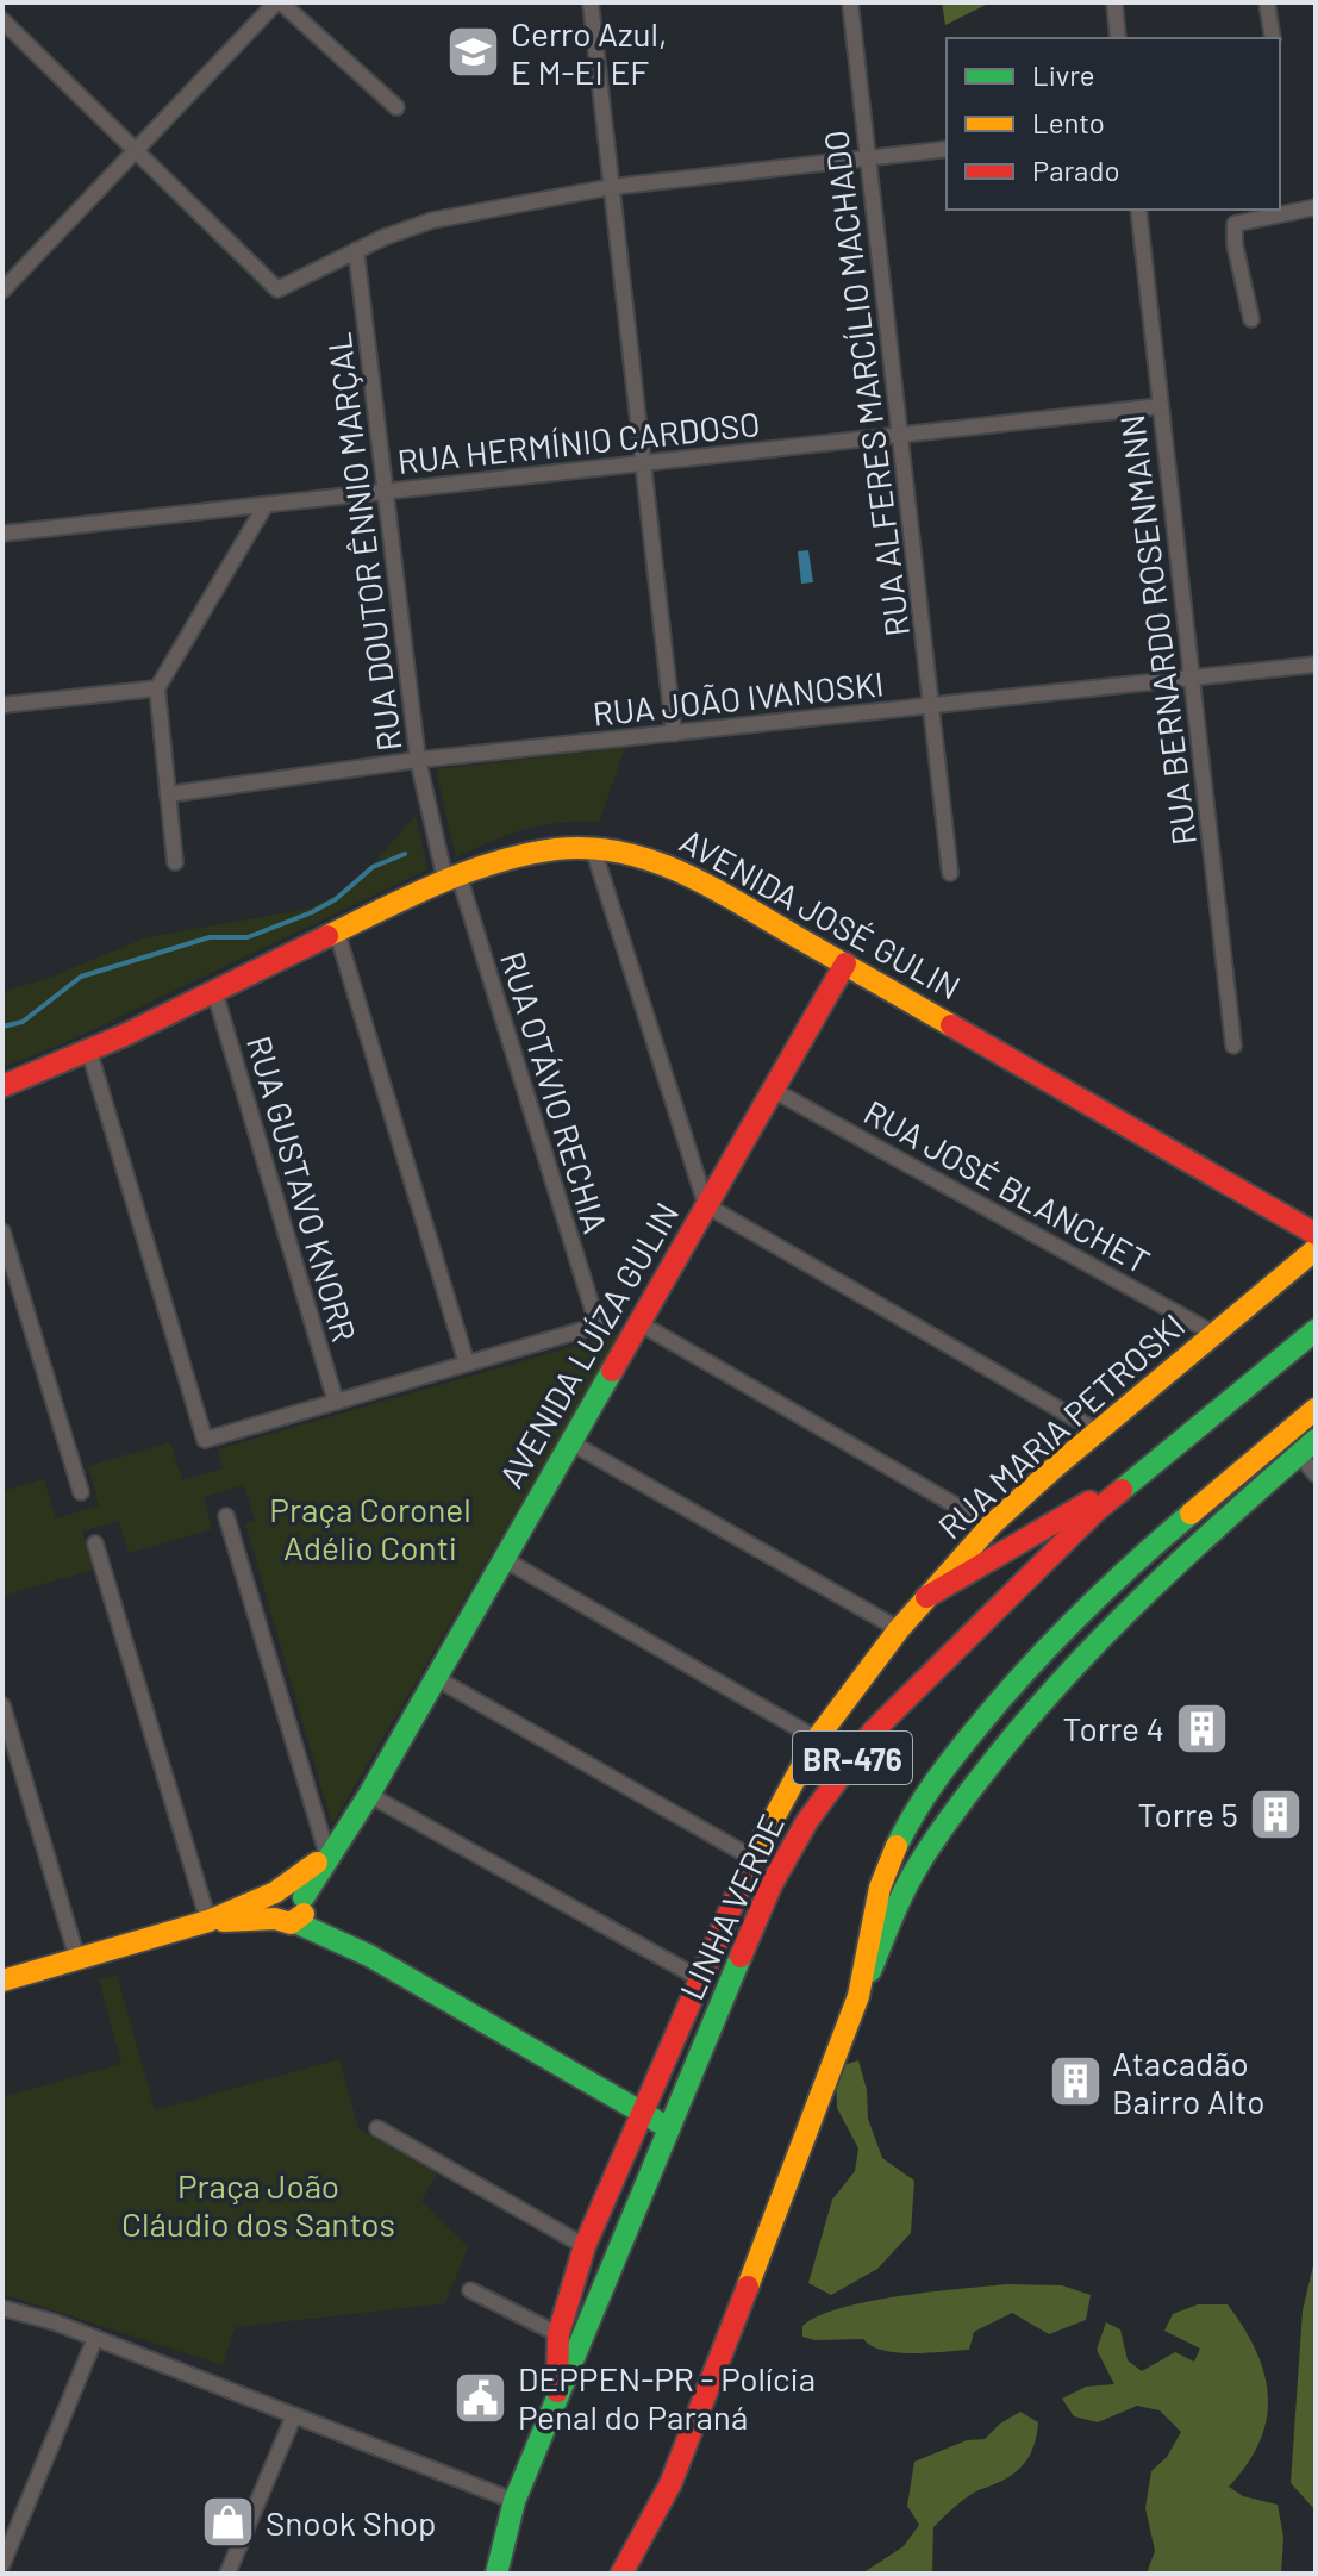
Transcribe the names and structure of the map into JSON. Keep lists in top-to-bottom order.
{
  "streets": {
    "main road": [
      "AVENIDA JOSÉ GULIN",
      "AVENIDA LUÍZA GULIN",
      "RUA MARIA PETROSKI",
      "BR-476",
      "LINHA VERDE"
    ],
    "street": [
      "RUA ALFERES MARCÍLIO MACHADO",
      "RUA HERMÍNIO CARDOSO",
      "RUA DOUTOR ÊNNIO MARÇAL",
      "RUA BERNARDO ROSENMANN",
      "RUA JOÃO IVANOSKI",
      "RUA OTÁVIO RECHIA",
      "RUA JOSÉ BLANCHET",
      "RUA GUSTAVO KNORR"
    ]
  },
  "crossings": [
    ["RUA ALFERES MARCÍLIO MACHADO", "RUA HERMÍNIO CARDOSO"],
    ["RUA ALFERES MARCÍLIO MACHADO", "RUA JOÃO IVANOSKI"],
    ["RUA HERMÍNIO CARDOSO", "RUA DOUTOR ÊNNIO MARÇAL"],
    ["RUA HERMÍNIO CARDOSO", "RUA BERNARDO ROSENMANN"],
    ["RUA DOUTOR ÊNNIO MARÇAL", "RUA JOÃO IVANOSKI"],
    ["RUA DOUTOR ÊNNIO MARÇAL", "AVENIDA JOSÉ GULIN"],
    ["RUA DOUTOR ÊNNIO MARÇAL", "RUA OTÁVIO RECHIA"],
    ["RUA BERNARDO ROSENMANN", "RUA JOÃO IVANOSKI"],
    ["AVENIDA JOSÉ GULIN", "RUA OTÁVIO RECHIA"],
    ["AVENIDA JOSÉ GULIN", "RUA GUSTAVO KNORR"],
    ["AVENIDA JOSÉ GULIN", "AVENIDA LUÍZA GULIN"],
    ["RUA JOSÉ BLANCHET", "AVENIDA LUÍZA GULIN"],
    ["RUA JOSÉ BLANCHET", "RUA MARIA PETROSKI"],
    ["RUA MARIA PETROSKI", "LINHA VERDE"]
  ],
  "parks": ["Praça Coronel Adélio Conti", "Praça João Cláudio dos Santos"],
  "places": {
    "school or university": ["Cerro Azul, E M-EI EF"],
    "building": ["Torre 4", "Torre 5", "Atacadão Bairro Alto"],
    "public building": ["DEPPEN-PR - Polícia Penal do Paraná"],
    "shop": ["Snook Shop"]
  },
  "legend": ["Livre", "Lento", "Parado"]
}
